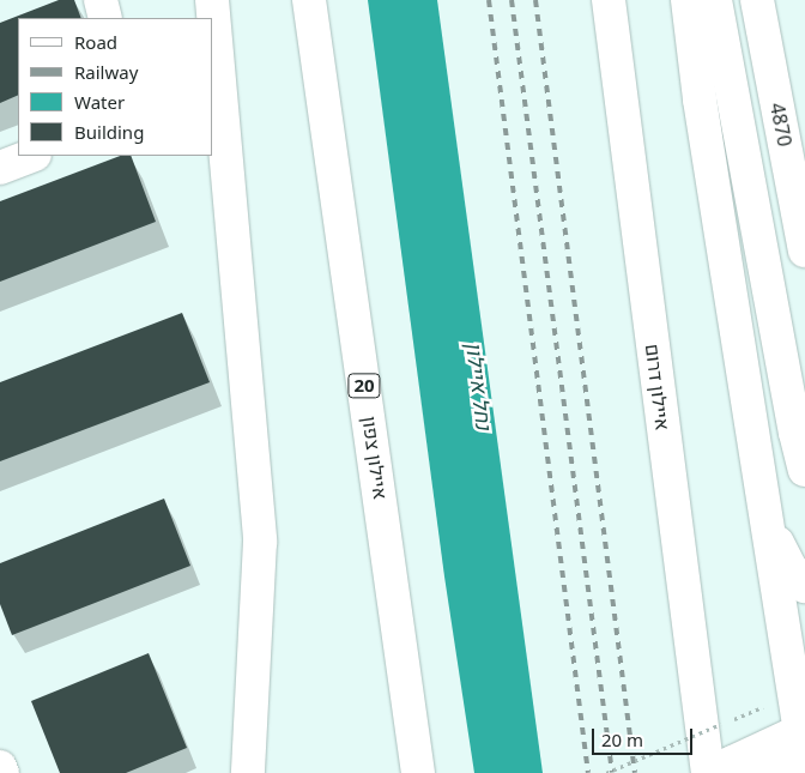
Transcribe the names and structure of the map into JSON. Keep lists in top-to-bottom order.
{
  "streets": {
    "main road": [
      "4870",
      "20",
      "איילון דרום",
      "איילון צפון"
    ]
  },
  "water": ["נחל איילון"],
  "legend": [
    "Road",
    "Railway",
    "Water",
    "Building"
  ],
  "scale_bar": "20 m"
}
